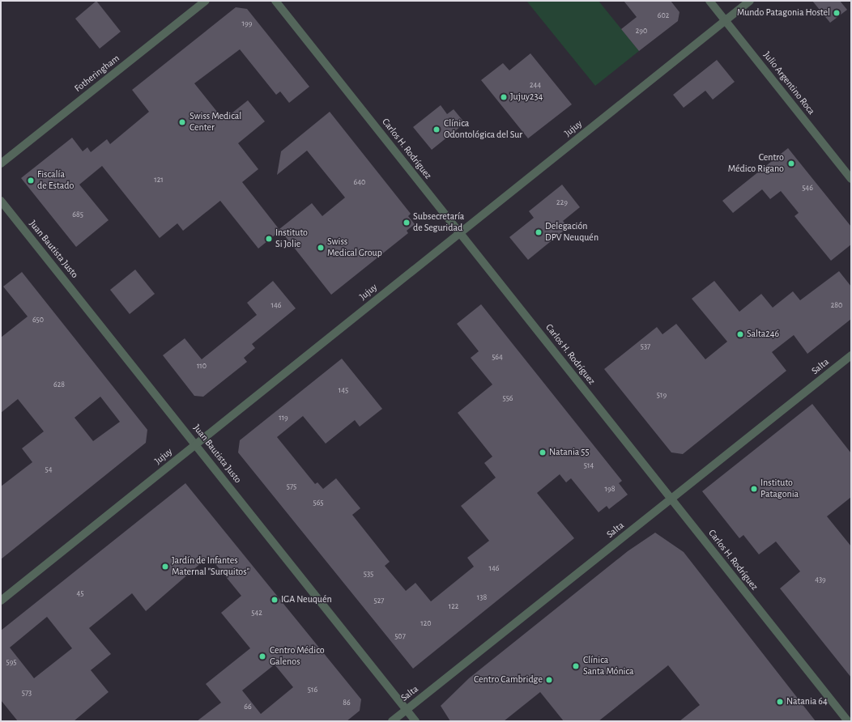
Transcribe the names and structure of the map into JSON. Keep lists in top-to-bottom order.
{
  "streets": {
    "street": [
      "Fotheringham",
      "Julio Argentino Roca",
      "Jujuy",
      "Carlos H. Rodríguez",
      "Juan Bautista Justo",
      "Salta"
    ]
  },
  "crossings": [
    ["Julio Argentino Roca", "Jujuy"],
    ["Jujuy", "Carlos H. Rodríguez"],
    ["Jujuy", "Juan Bautista Justo"],
    ["Carlos H. Rodríguez", "Salta"],
    ["Juan Bautista Justo", "Salta"]
  ],
  "places": [
    "Mundo Patagonia Hostel",
    "Jujuy234",
    "Swiss Medical Center",
    "Clínica Odontológica del Sur",
    "Centro Médico Rigano",
    "Fiscalía de Estado",
    "Subsecretaría de Seguridad",
    "Delegación DPV Neuquén",
    "Instituto Si Jolie",
    "Swiss Medical Group",
    "Salta246",
    "Natania 55",
    "Instituto Patagonia",
    "Jardín de Infantes Maternal \"Surquitos\"",
    "IGA Neuquén",
    "Centro Médico Galenos",
    "Clínica Santa Mónica",
    "Centro Cambridge",
    "Natania 64"
  ],
  "house_numbers": [
    "602",
    "199",
    "290",
    "244",
    "121",
    "640",
    "546",
    "229",
    "685",
    "146",
    "280",
    "650",
    "537",
    "564",
    "110",
    "628",
    "145",
    "519",
    "556",
    "119",
    "514",
    "54",
    "575",
    "198",
    "565",
    "146",
    "535",
    "439",
    "45",
    "138",
    "527",
    "122",
    "542",
    "120",
    "507",
    "595",
    "516",
    "573",
    "86",
    "66"
  ]
}
